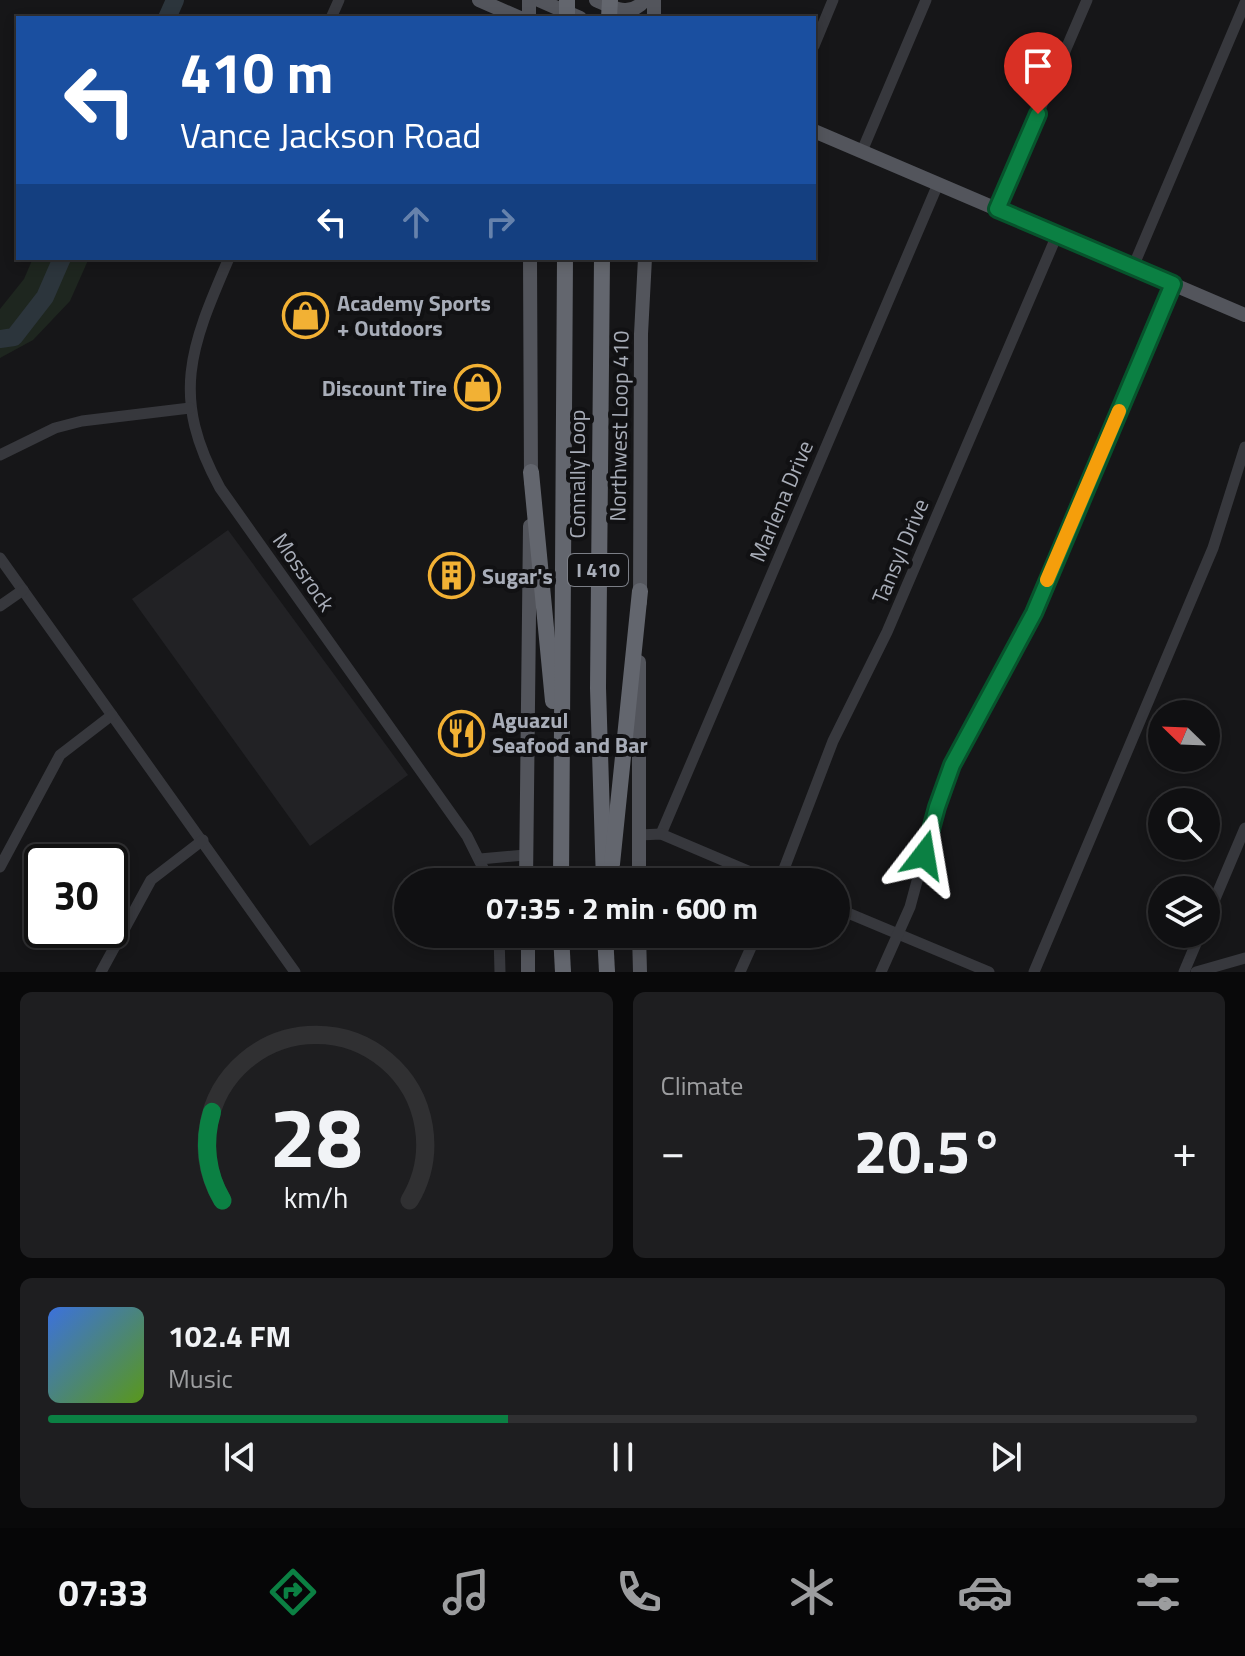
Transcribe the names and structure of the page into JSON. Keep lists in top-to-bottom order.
{
  "streets": {
    "highway": ["Connally Loop", "I 410"],
    "main road": ["Northwest Loop 410"],
    "street": ["Marlena Drive", "Tansyl Drive", "Mossrock"]
  },
  "places": {
    "shop": ["Academy Sports + Outdoors", "Discount Tire"],
    "building": ["Sugar's"],
    "restaurant": ["Aguazul Seafood and Bar"]
  },
  "north": "top left",
  "page": {
    "turn": ["410 m", "Vance Jackson Road"],
    "limit": "30",
    "trip": "07:35 · 2 min · 600 m",
    "tile": "Climate",
    "heat": ["−", "20.5°", "+"],
    "song": ["102.4 FM", "Music"],
    "tabs": "07:33",
    "gauge": ["28", "km/h"]
  }
}
